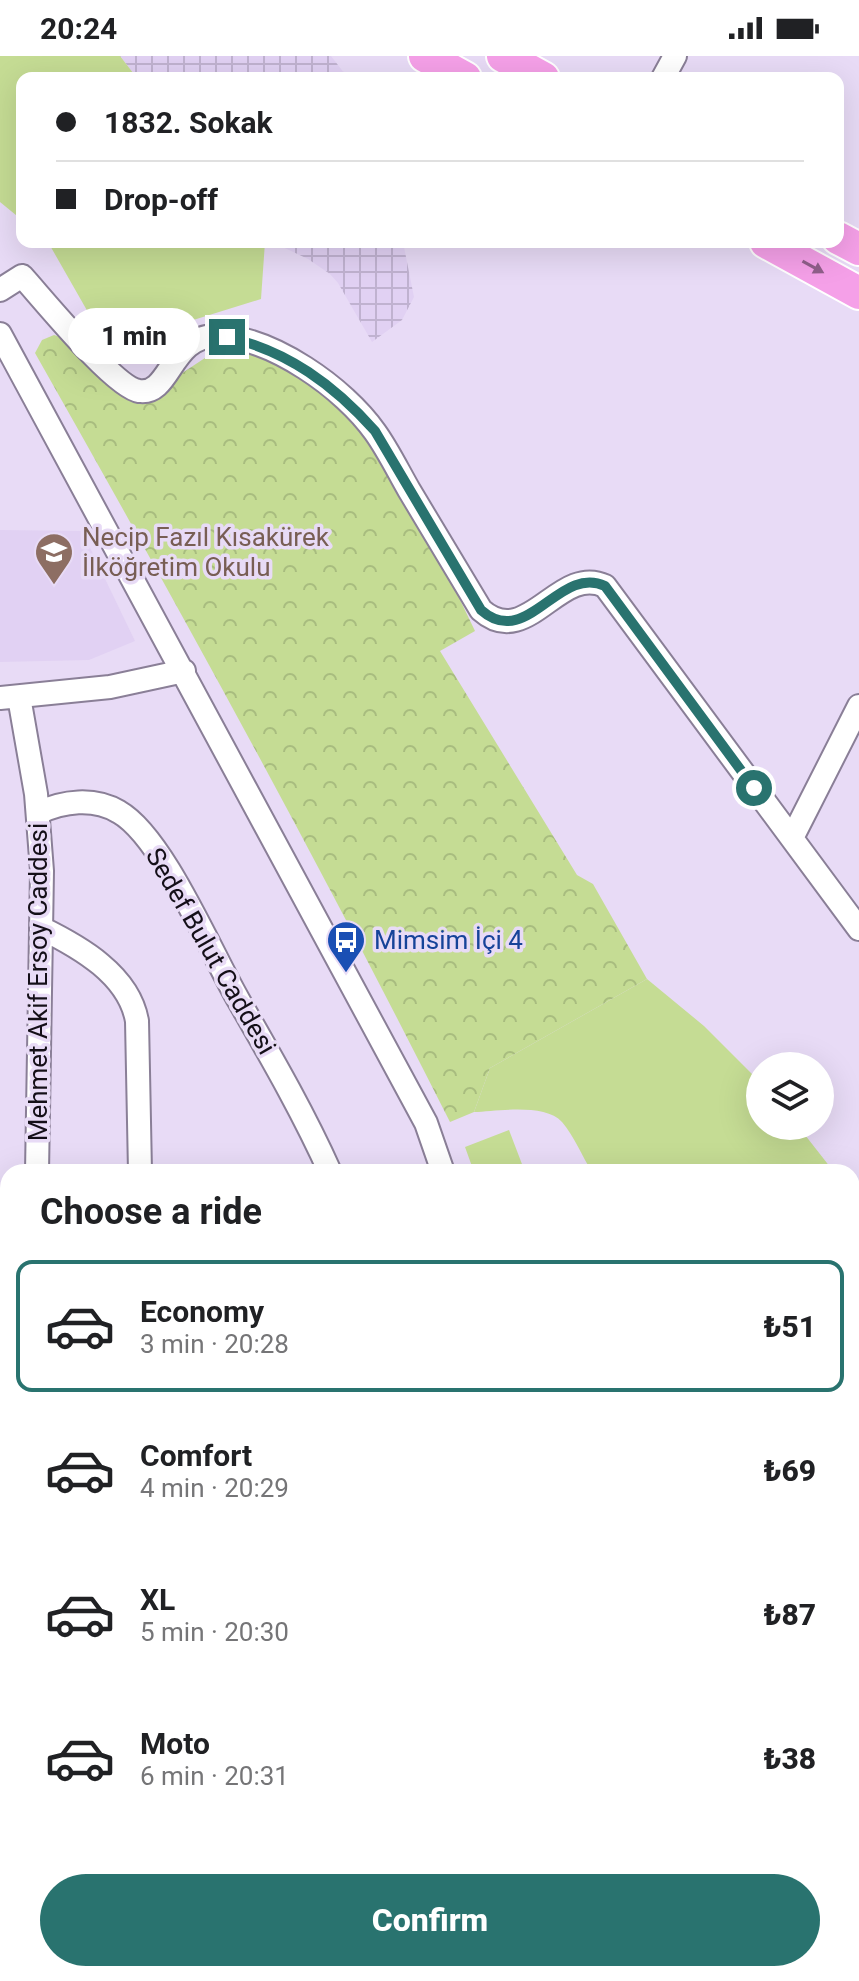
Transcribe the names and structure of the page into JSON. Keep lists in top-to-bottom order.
{
  "streets": {
    "street": ["Sedef Bulut Caddesi", "Mehmet Akif Ersoy Caddesi"]
  },
  "crossings": [
    ["Sedef Bulut Caddesi", "Mehmet Akif Ersoy Caddesi"]
  ],
  "places": {
    "school or university": ["Necip Fazıl Kısakürek İlköğretim Okulu"],
    "bus stop": ["Mimsim İçi 4"]
  },
  "page": {
    "status": "20:24",
    "banner": ["1832. Sokak", "Drop-off"],
    "bubble": "1 min",
    "heading": "Choose a ride",
    "list": [
      {
        "name": "Economy",
        "note": "3 min · 20:28",
        "value": "₺51"
      },
      {
        "name": "Comfort",
        "note": "4 min · 20:29",
        "value": "₺69"
      },
      {
        "name": "XL",
        "note": "5 min · 20:30",
        "value": "₺87"
      },
      {
        "name": "Moto",
        "note": "6 min · 20:31",
        "value": "₺38"
      }
    ],
    "buttons": "Confirm"
  }
}
